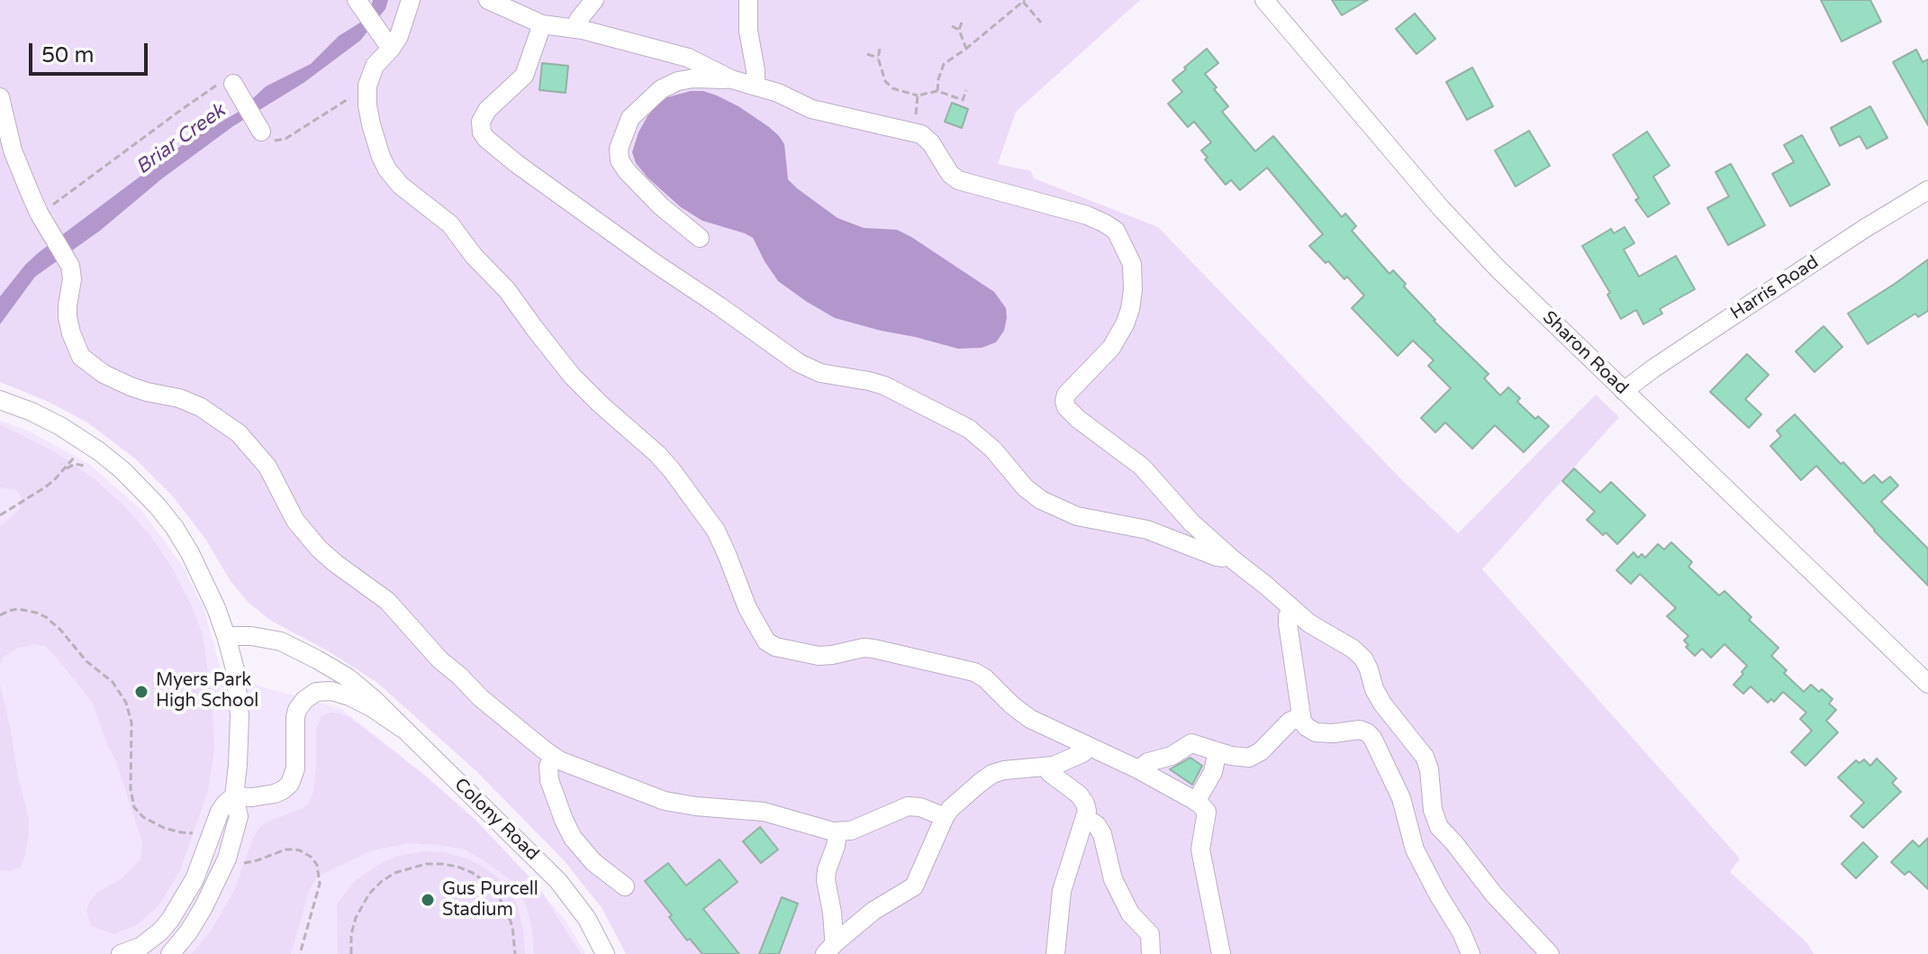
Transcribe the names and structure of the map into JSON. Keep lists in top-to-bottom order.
{
  "streets": {
    "street": ["Harris Road", "Sharon Road", "Colony Road"]
  },
  "crossings": [
    ["Harris Road", "Sharon Road"]
  ],
  "water": ["Briar Creek"],
  "places": ["Myers Park High School", "Gus Purcell Stadium"],
  "scale_bar": "50 m"
}
